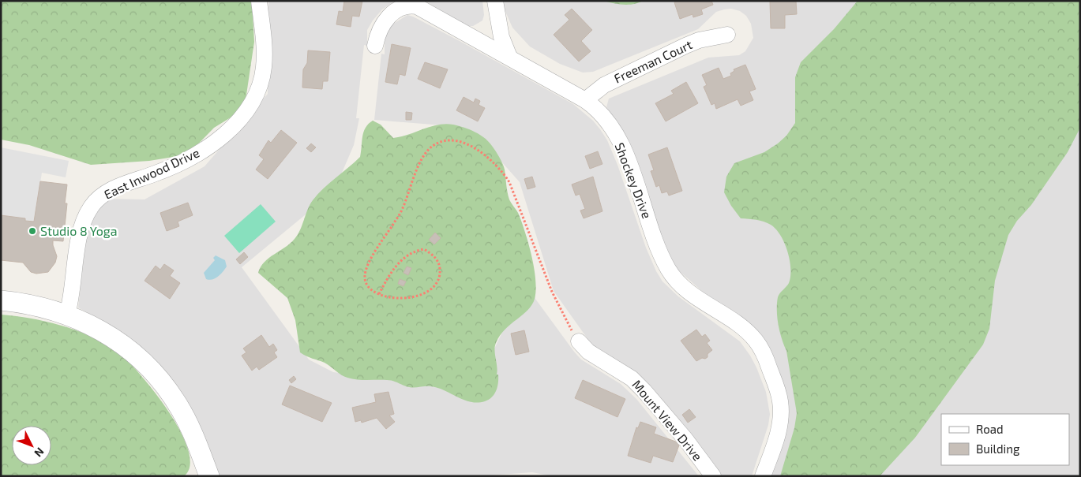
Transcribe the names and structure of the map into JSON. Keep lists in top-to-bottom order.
{
  "streets": {
    "street": [
      "Freeman Court",
      "East Inwood Drive",
      "Shockey Drive",
      "Mount View Drive"
    ]
  },
  "crossings": [
    ["Freeman Court", "Shockey Drive"]
  ],
  "places": ["Studio 8 Yoga"],
  "legend": ["Road", "Building"],
  "north": "bottom right"
}
